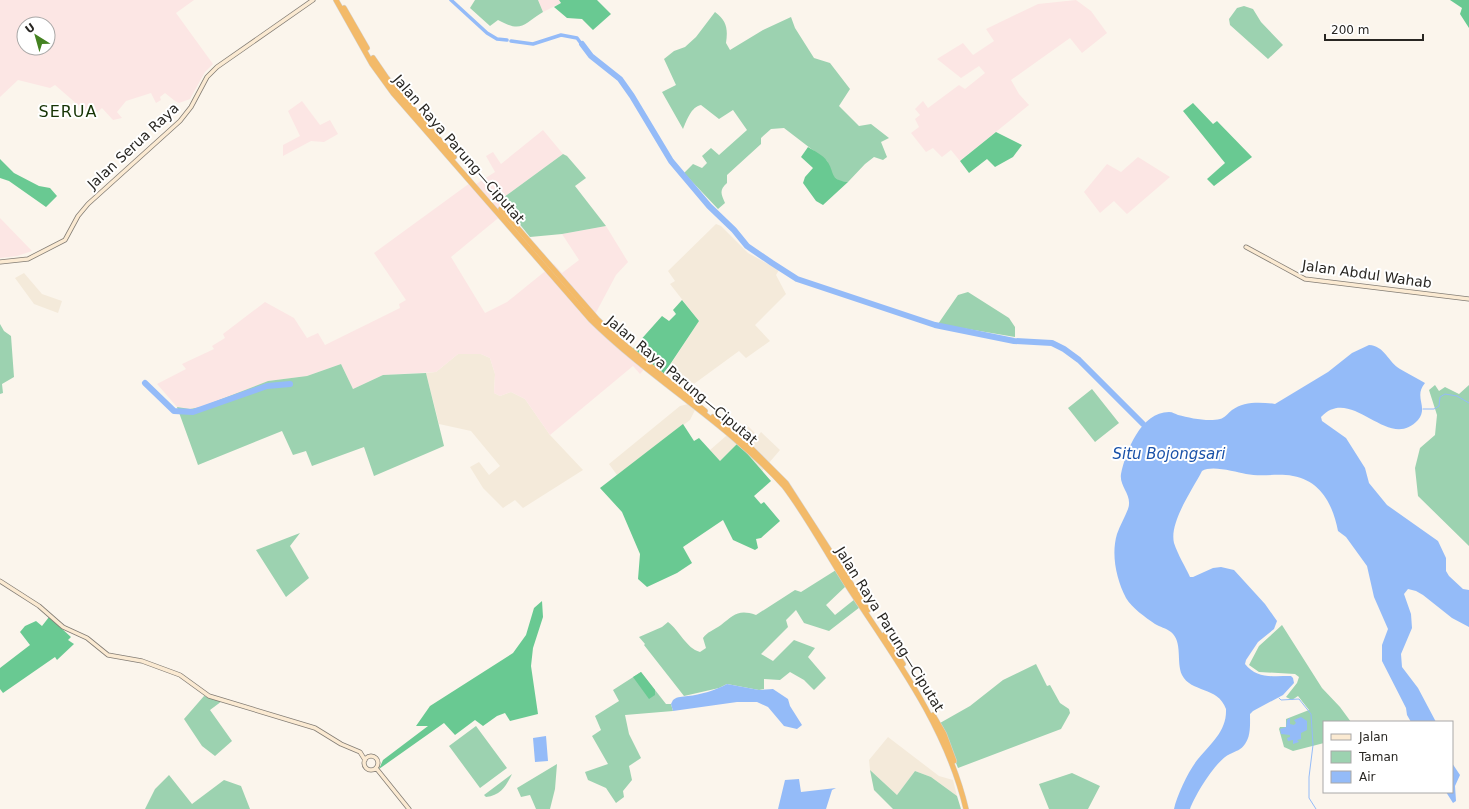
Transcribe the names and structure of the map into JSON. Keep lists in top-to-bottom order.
{
  "streets": {
    "highway": ["Jalan Raya Parung—Ciputat"],
    "street": ["Jalan Serua Raya", "Jalan Abdul Wahab"]
  },
  "districts": ["SERUA"],
  "water": ["Situ Bojongsari"],
  "legend": ["Jalan", "Taman", "Air"],
  "scale_bar": "200 m",
  "north": "top left"
}
